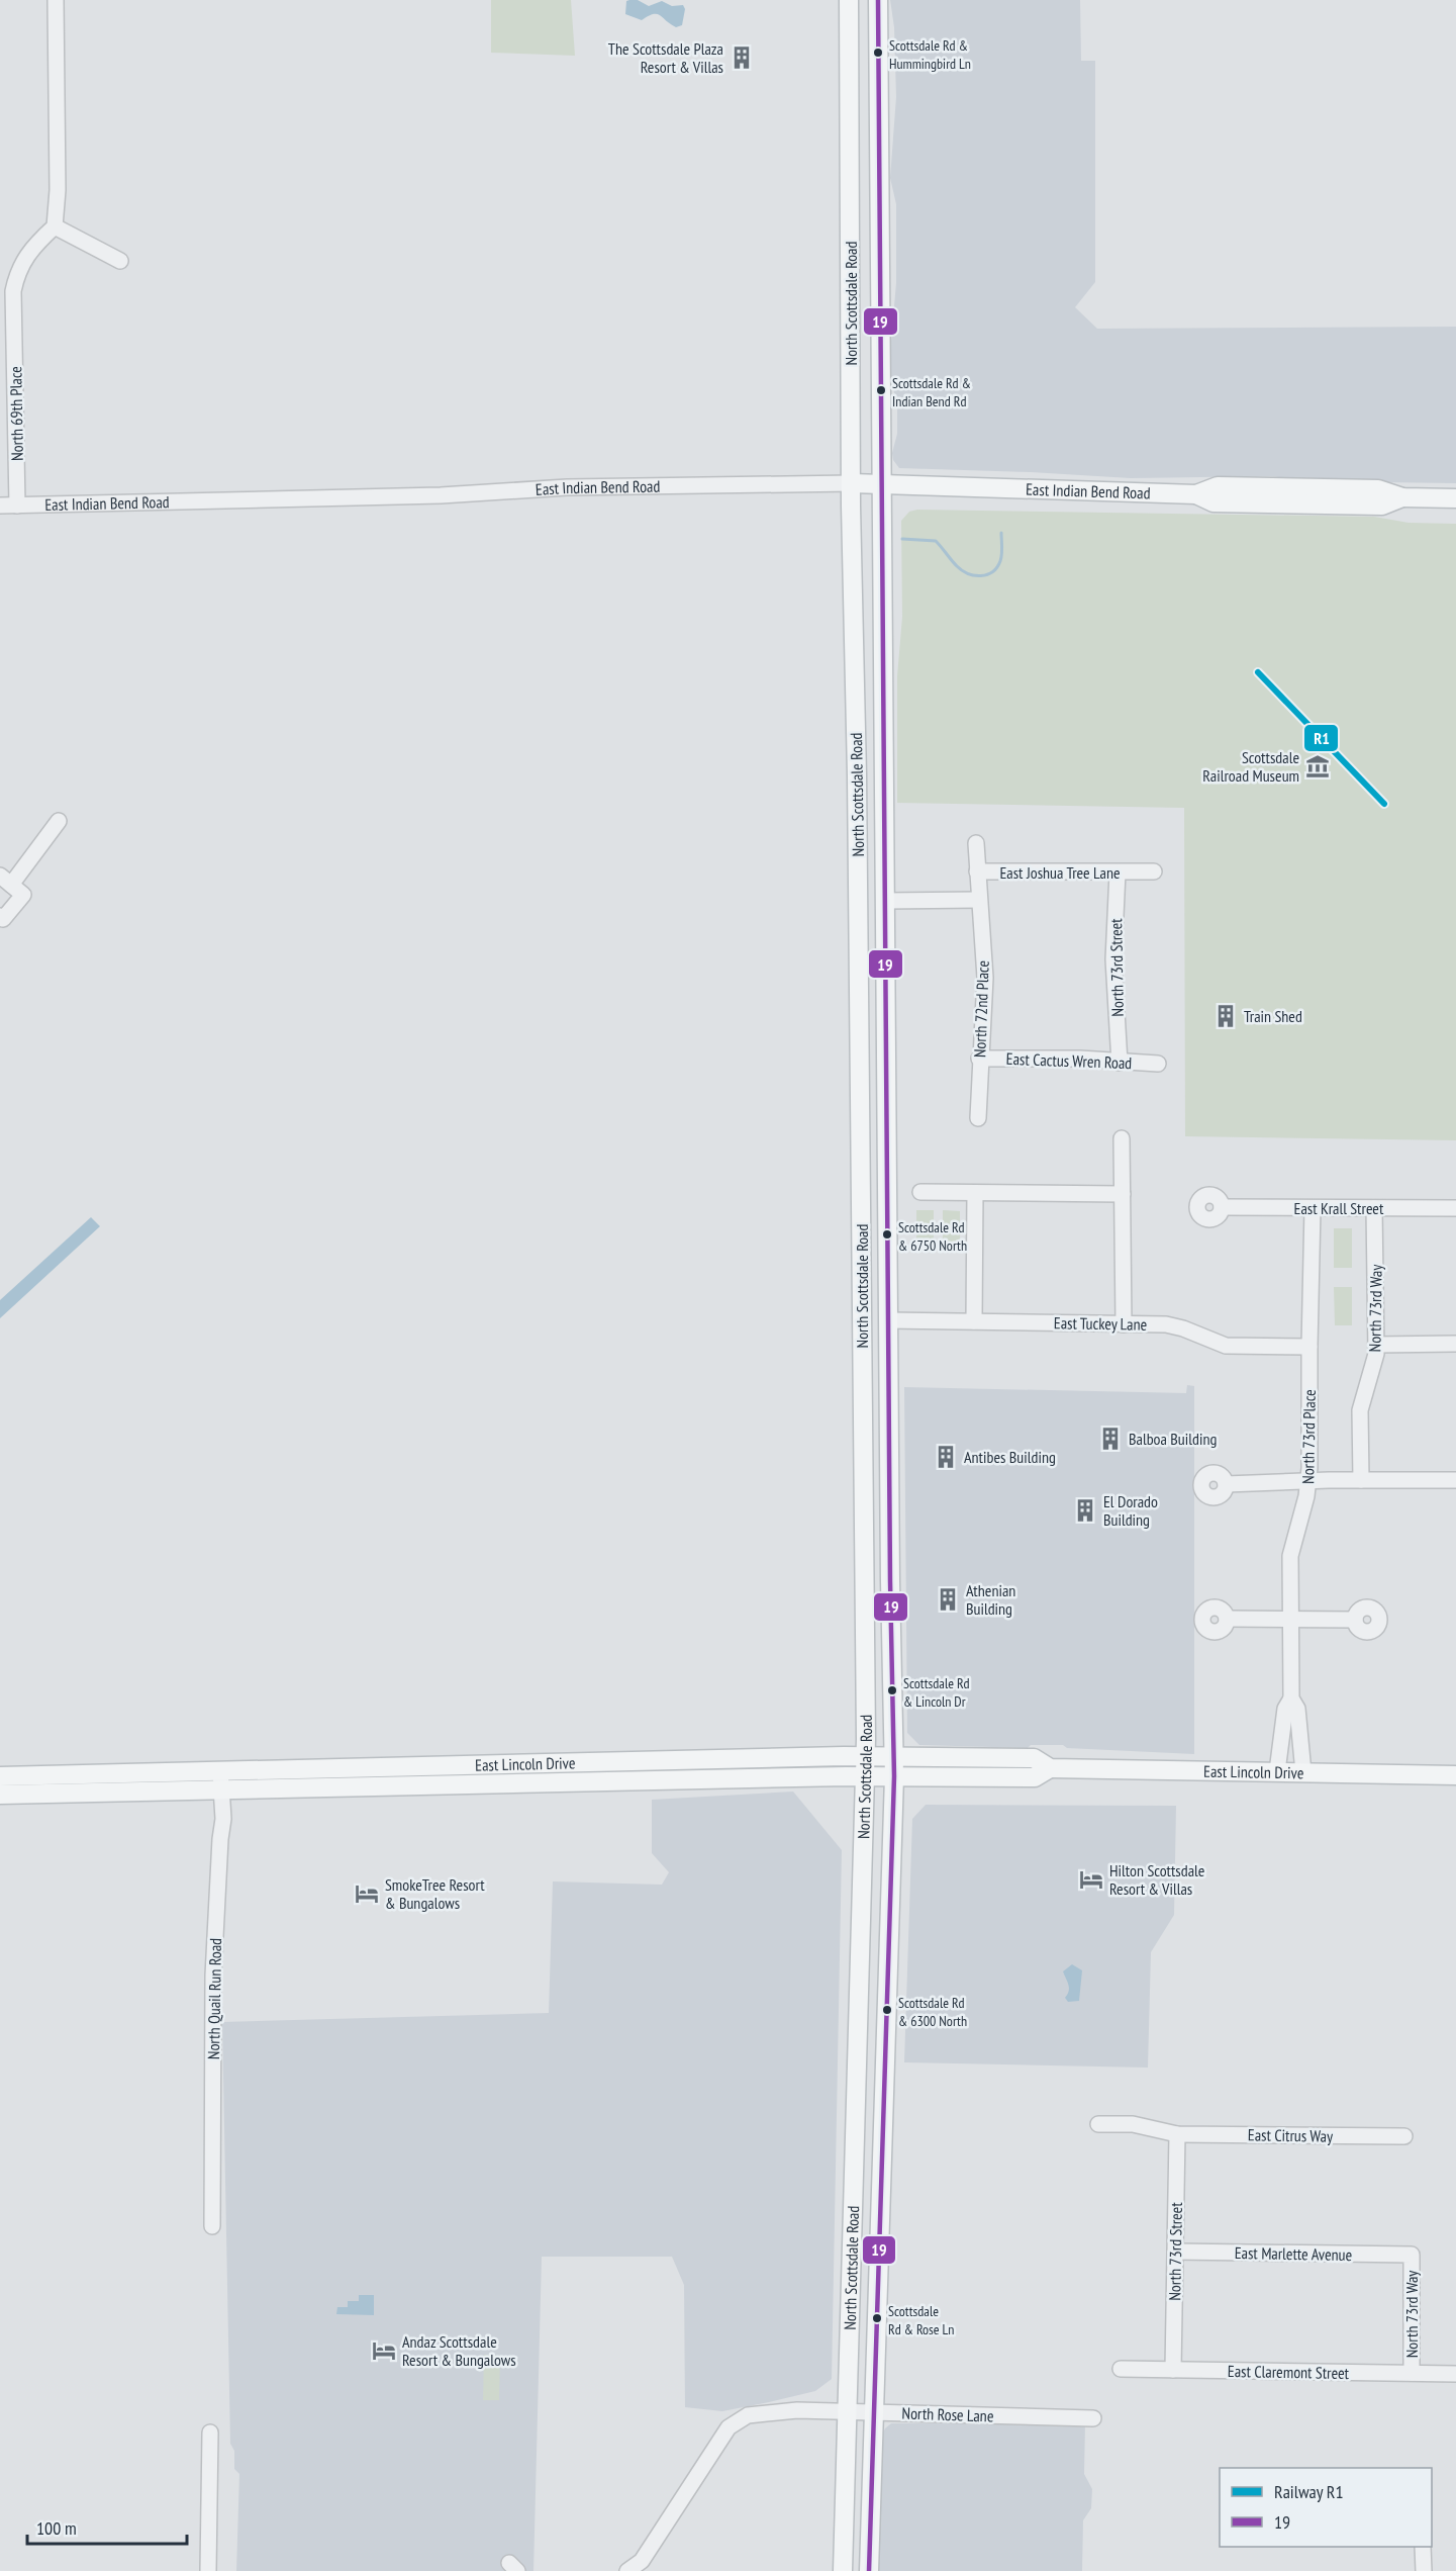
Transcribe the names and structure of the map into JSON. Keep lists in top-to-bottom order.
{
  "streets": {
    "main road": ["North Scottsdale Road", "East Indian Bend Road", "East Lincoln Drive"],
    "street": [
      "North 69th Place",
      "East Joshua Tree Lane",
      "North 73rd Street",
      "North 72nd Place",
      "East Cactus Wren Road",
      "East Krall Street",
      "North 73rd Way",
      "East Tuckey Lane",
      "North 73rd Place",
      "North Quail Run Road",
      "East Citrus Way",
      "East Marlette Avenue",
      "East Claremont Street",
      "North Rose Lane"
    ]
  },
  "crossings": [
    ["North Scottsdale Road", "East Indian Bend Road"],
    ["North Scottsdale Road", "East Tuckey Lane"],
    ["North Scottsdale Road", "East Lincoln Drive"],
    ["North Scottsdale Road", "North Rose Lane"],
    ["North 69th Place", "East Indian Bend Road"],
    ["East Joshua Tree Lane", "North 73rd Street"],
    ["East Joshua Tree Lane", "North 72nd Place"],
    ["North 73rd Street", "East Cactus Wren Road"],
    ["North 73rd Street", "East Citrus Way"],
    ["North 73rd Street", "East Marlette Avenue"],
    ["North 73rd Street", "East Claremont Street"],
    ["North 72nd Place", "East Cactus Wren Road"],
    ["East Krall Street", "North 73rd Way"],
    ["East Krall Street", "North 73rd Place"],
    ["North 73rd Way", "East Marlette Avenue"],
    ["North 73rd Way", "East Claremont Street"],
    ["East Tuckey Lane", "North 73rd Place"],
    ["North 73rd Place", "East Lincoln Drive"],
    ["East Lincoln Drive", "North Quail Run Road"]
  ],
  "places": {
    "other": [
      "Scottsdale Rd & Hummingbird Ln",
      "Scottsdale Rd & Indian Bend Rd",
      "Scottsdale Rd & 6750 North",
      "Scottsdale Rd & Lincoln Dr",
      "Scottsdale Rd & 6300 North",
      "Scottsdale Rd & Rose Ln"
    ],
    "building": [
      "The Scottsdale Plaza Resort & Villas",
      "Train Shed",
      "Balboa Building",
      "Antibes Building",
      "El Dorado Building",
      "Athenian Building"
    ],
    "museum": ["Scottsdale Railroad Museum"],
    "hotel": ["Hilton Scottsdale Resort & Villas", "SmokeTree Resort & Bungalows", "Andaz Scottsdale Resort & Bungalows"]
  },
  "lines": ["transit line 19", "rail line R1"],
  "legend": ["Railway R1", "19"],
  "scale_bar": "100 m"
}
